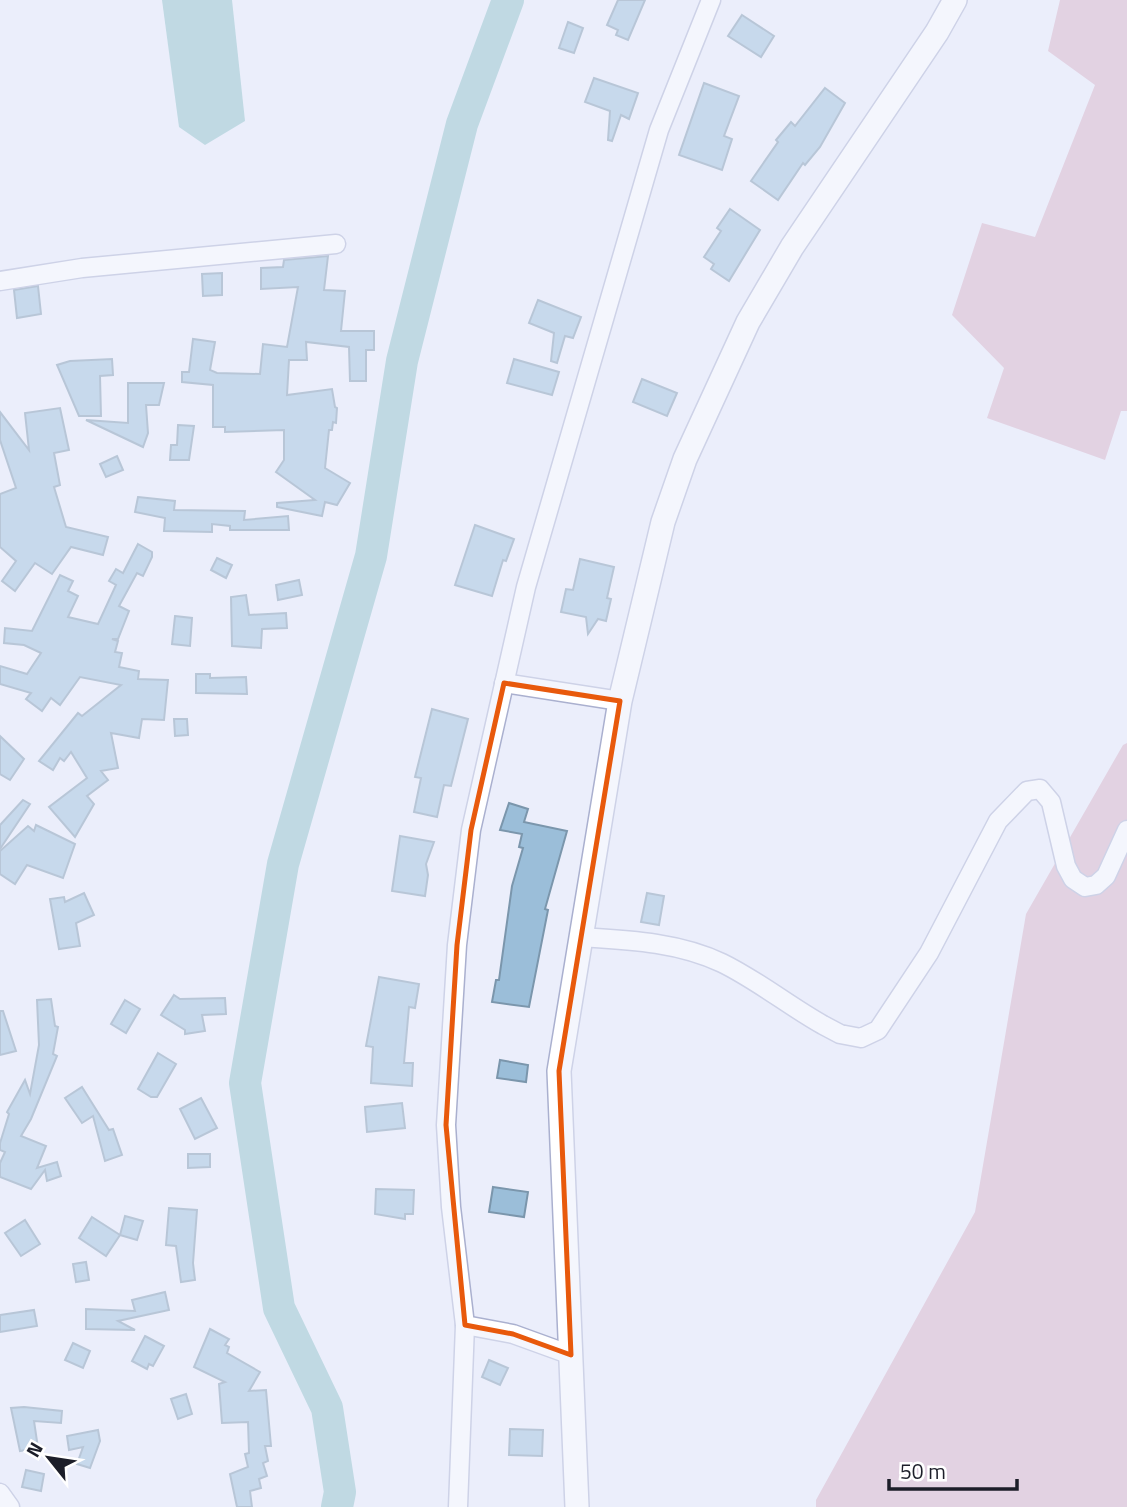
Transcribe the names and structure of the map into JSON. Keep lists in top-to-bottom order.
{
  "scale_bar": "50 m",
  "north": "top left"
}
